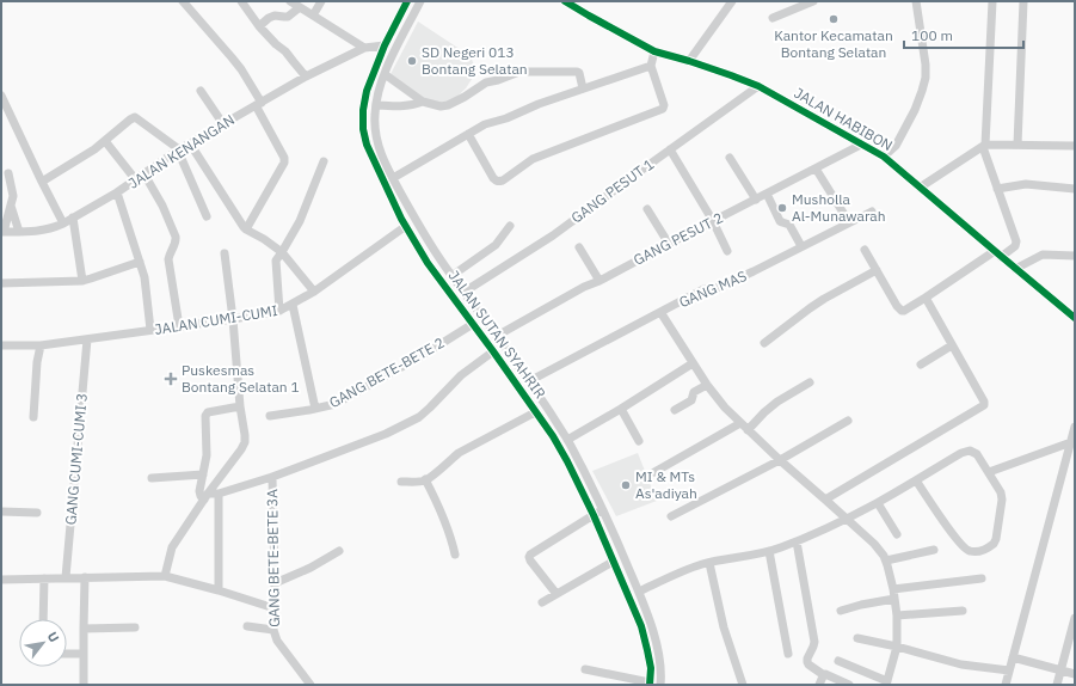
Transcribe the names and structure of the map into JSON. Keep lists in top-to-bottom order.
{
  "streets": {
    "street": [
      "JALAN HABIBON",
      "JALAN KENANGAN",
      "GANG PESUT 1",
      "GANG PESUT 2",
      "GANG MAS",
      "JALAN CUMI-CUMI",
      "JALAN SUTAN SYAHRIR",
      "GANG BETE-BETE 2",
      "GANG CUMI-CUMI 3",
      "GANG BETE-BETE 3A"
    ]
  },
  "crossings": [
    ["JALAN HABIBON", "GANG PESUT 1"],
    ["JALAN HABIBON", "GANG PESUT 2"],
    ["JALAN KENANGAN", "JALAN SUTAN SYAHRIR"],
    ["GANG PESUT 1", "JALAN SUTAN SYAHRIR"],
    ["GANG PESUT 2", "JALAN SUTAN SYAHRIR"],
    ["GANG MAS", "JALAN SUTAN SYAHRIR"],
    ["JALAN CUMI-CUMI", "JALAN SUTAN SYAHRIR"],
    ["JALAN CUMI-CUMI", "GANG CUMI-CUMI 3"],
    ["JALAN SUTAN SYAHRIR", "GANG BETE-BETE 2"]
  ],
  "places": {
    "other": [
      "Kantor Kecamatan Bontang Selatan",
      "SD Negeri 013 Bontang Selatan",
      "Musholla Al-Munawarah",
      "MI & MTs As'adiyah"
    ],
    "health": ["Puskesmas Bontang Selatan 1"]
  },
  "scale_bar": "100 m",
  "north": "top right"
}
